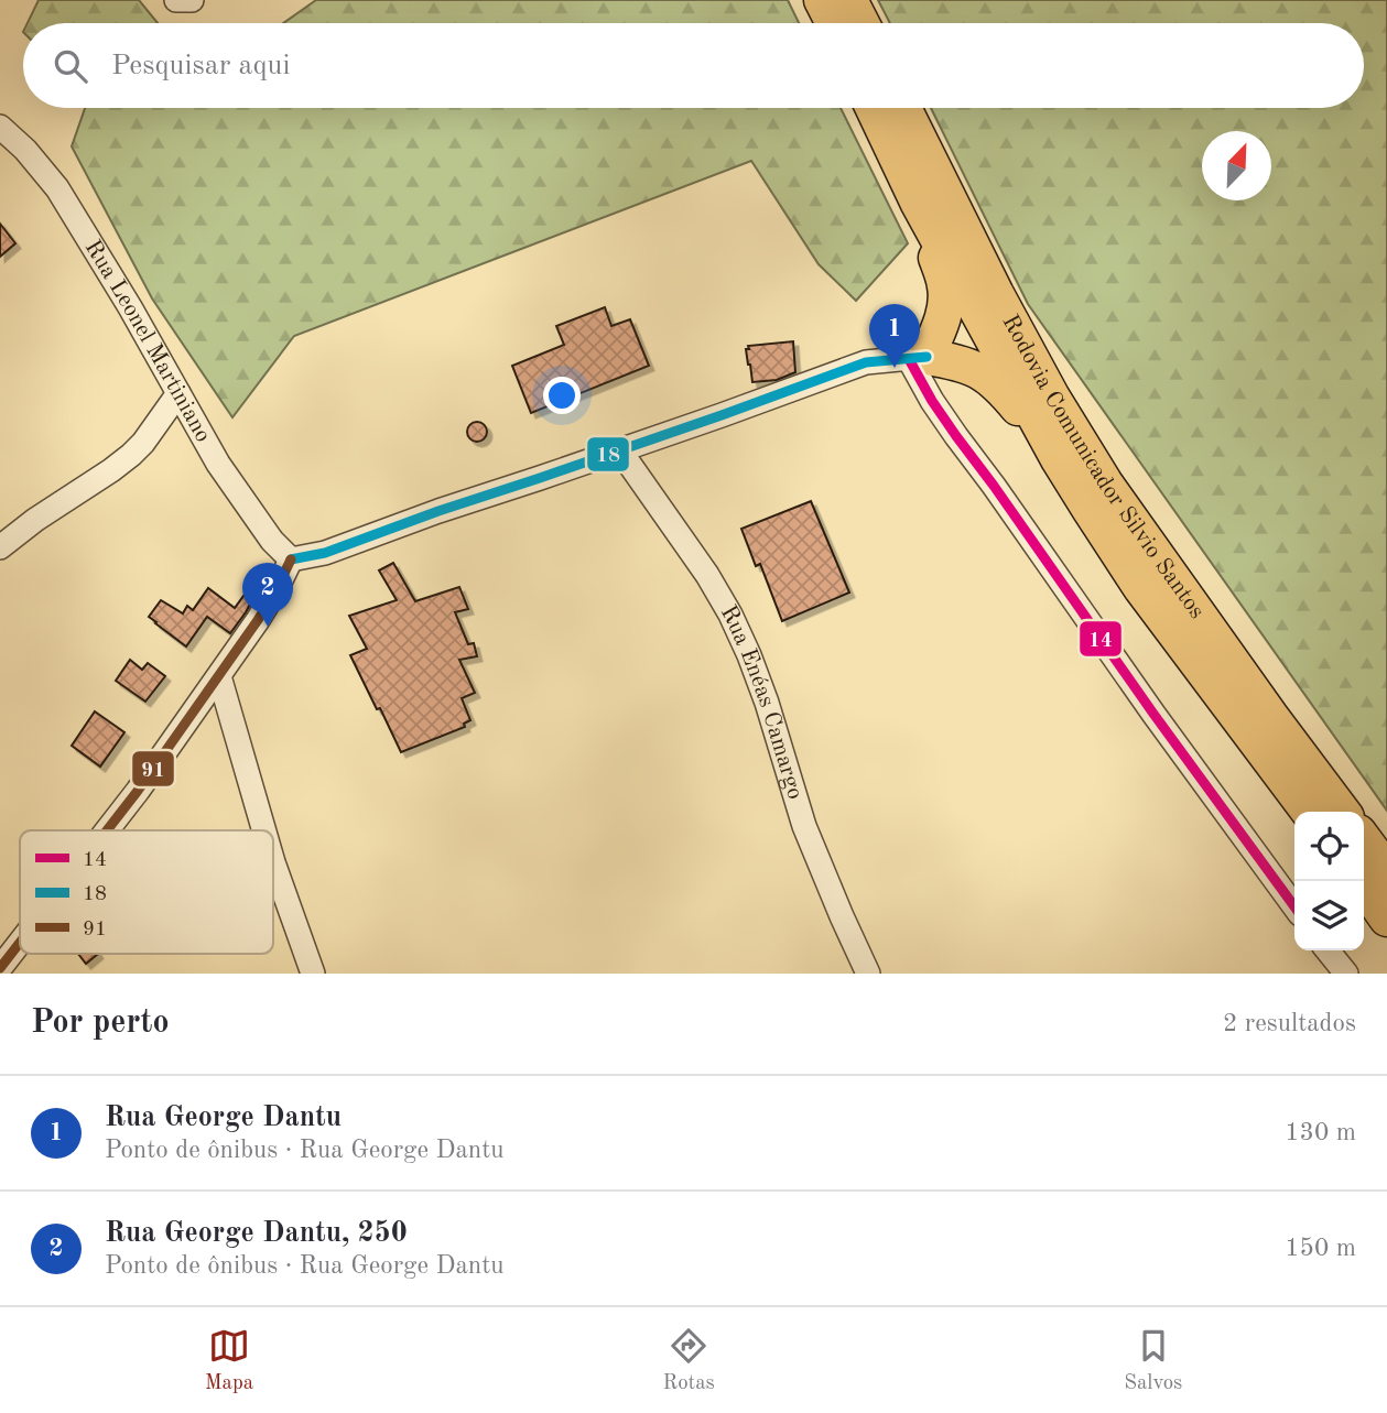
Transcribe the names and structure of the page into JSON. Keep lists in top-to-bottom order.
{
  "streets": {
    "highway": ["Rodovia Comunicador Silvio Santos"],
    "street": ["Rua Leonel Martiniano", "Rua Enéas Camargo"]
  },
  "lines": ["transit line 18", "transit line 14", "transit line 91"],
  "legend": ["14", "18", "91"],
  "north": "top right",
  "page": {
    "search": "Pesquisar aqui",
    "pins": ["1", "2"],
    "heading": ["Por perto", "2 resultados"],
    "list": [
      {
        "mark": "1",
        "name": "Rua George Dantu",
        "note": "Ponto de ônibus · Rua George Dantu",
        "value": "130 m"
      },
      {
        "mark": "2",
        "name": "Rua George Dantu, 250",
        "note": "Ponto de ônibus · Rua George Dantu",
        "value": "150 m"
      }
    ],
    "nav": ["Mapa", "Rotas", "Salvos"]
  }
}
